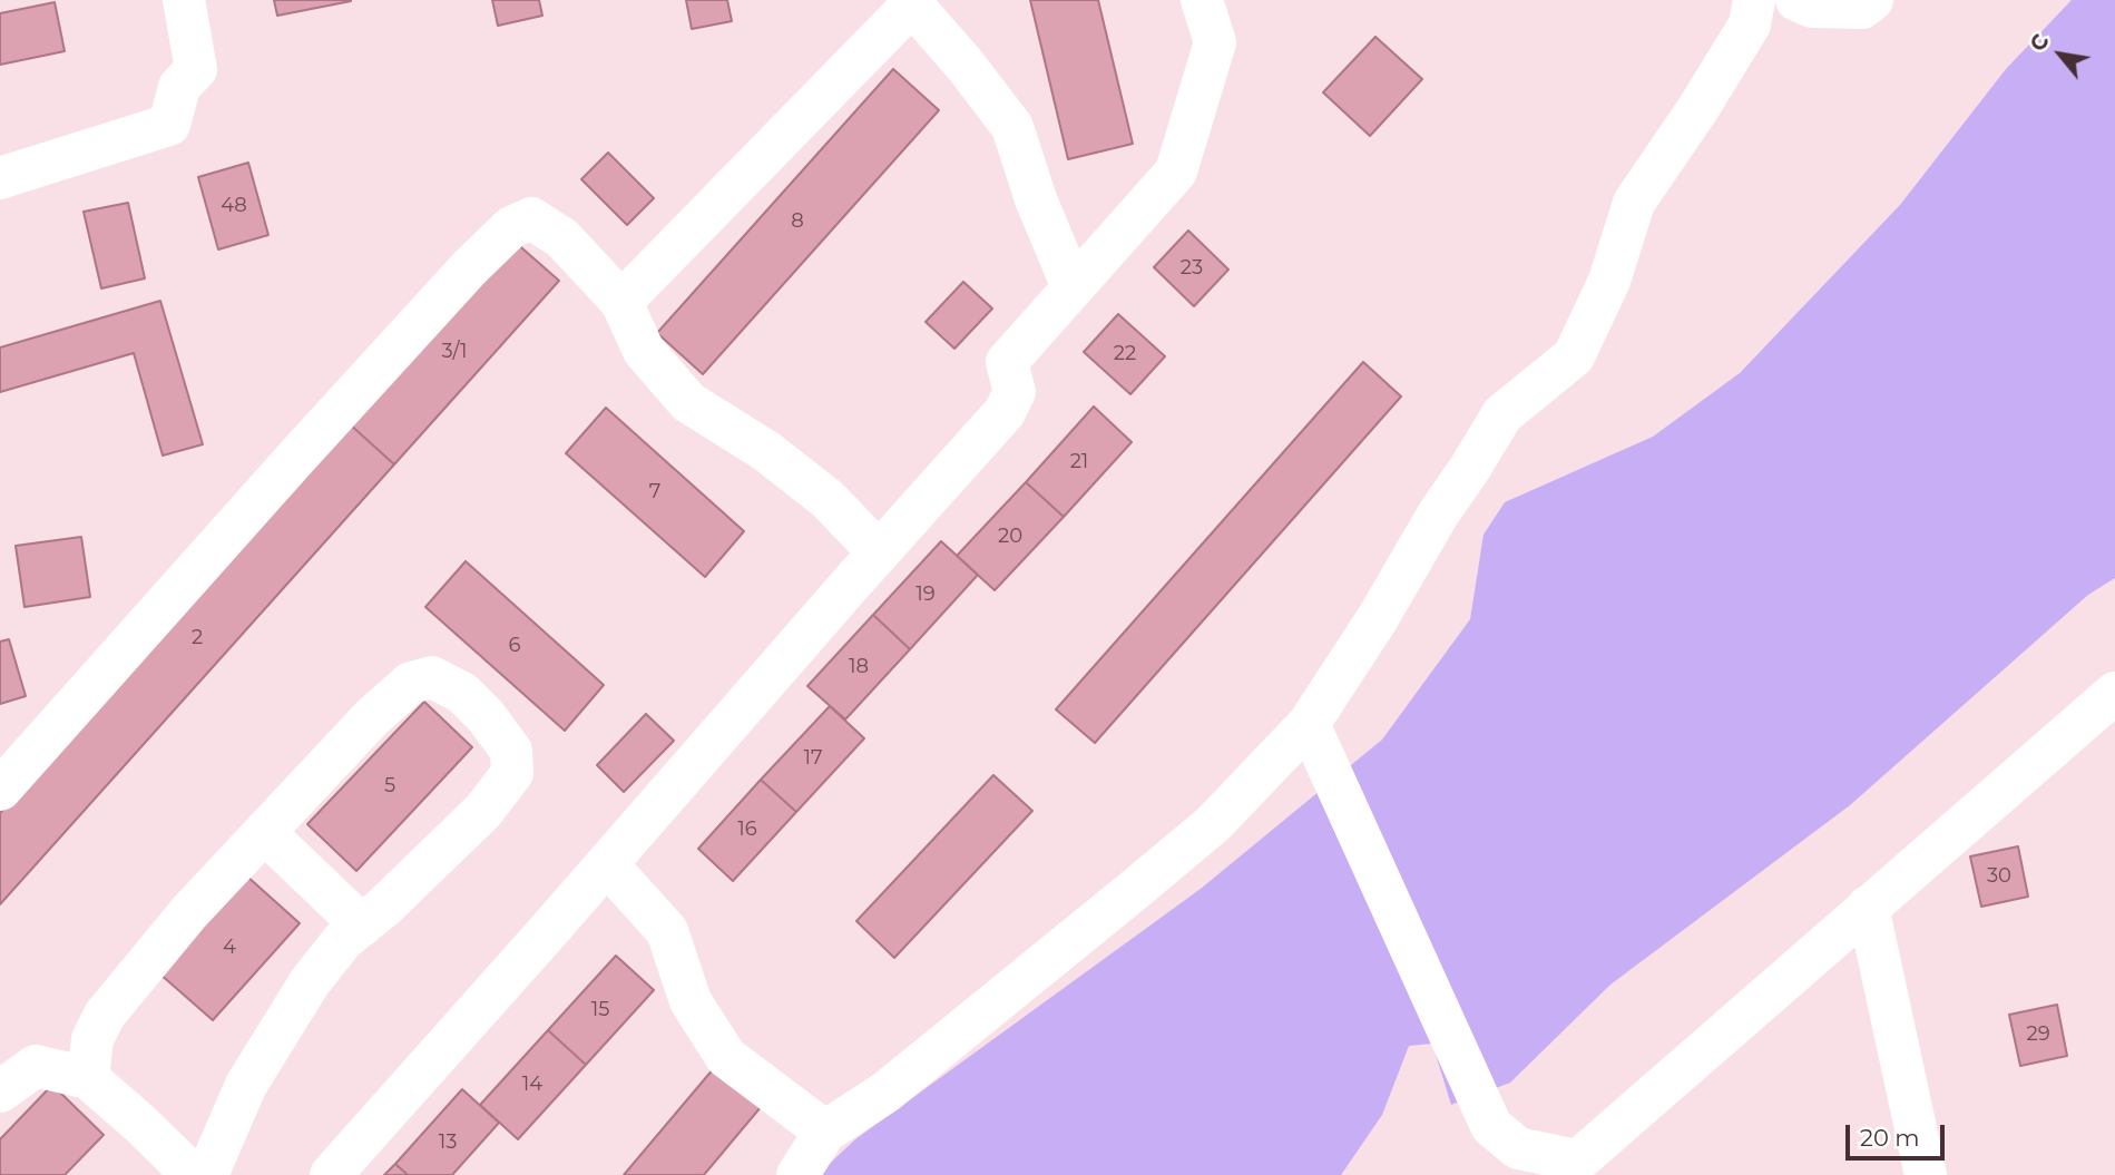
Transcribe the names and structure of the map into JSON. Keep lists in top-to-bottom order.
{
  "house_numbers": [
    "48",
    "8",
    "23",
    "3/1",
    "22",
    "21",
    "7",
    "20",
    "19",
    "2",
    "6",
    "18",
    "17",
    "5",
    "16",
    "30",
    "4",
    "15",
    "29",
    "14",
    "13"
  ],
  "scale_bar": "20 m",
  "north": "top left"
}
